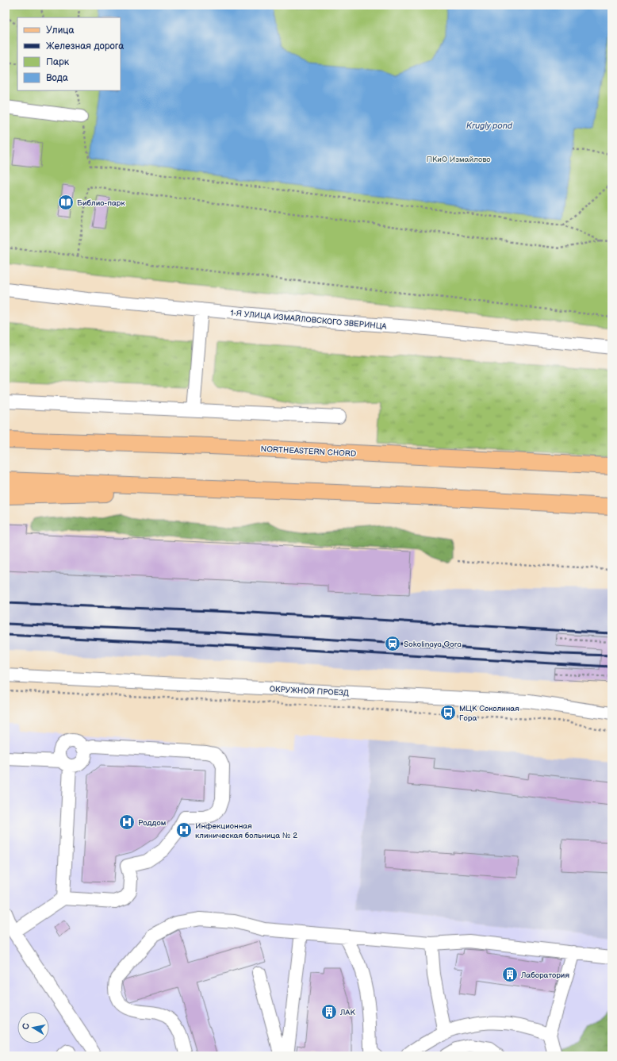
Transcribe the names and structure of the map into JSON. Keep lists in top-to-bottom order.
{
  "streets": {
    "main road": ["NORTHEASTERN CHORD"],
    "street": ["1-Я УЛИЦА ИЗМАЙЛОВСКОГО ЗВЕРИНЦА", "ОКРУЖНОЙ ПРОЕЗД"]
  },
  "water": ["Krugly pond"],
  "parks": ["ПКиО Измайлово"],
  "places": {
    "library": ["Библио-парк"],
    "station": ["Sokolinaya Gora"],
    "bus stop": ["МЦК Соколиная Гора"],
    "hospital": ["Роддом", "Инфекционная клиническая больница № 2"],
    "building": ["Лаборатория", "ЛАК"]
  },
  "legend": [
    "Улица",
    "Железная дорога",
    "Парк",
    "Вода"
  ],
  "north": "left"
}
